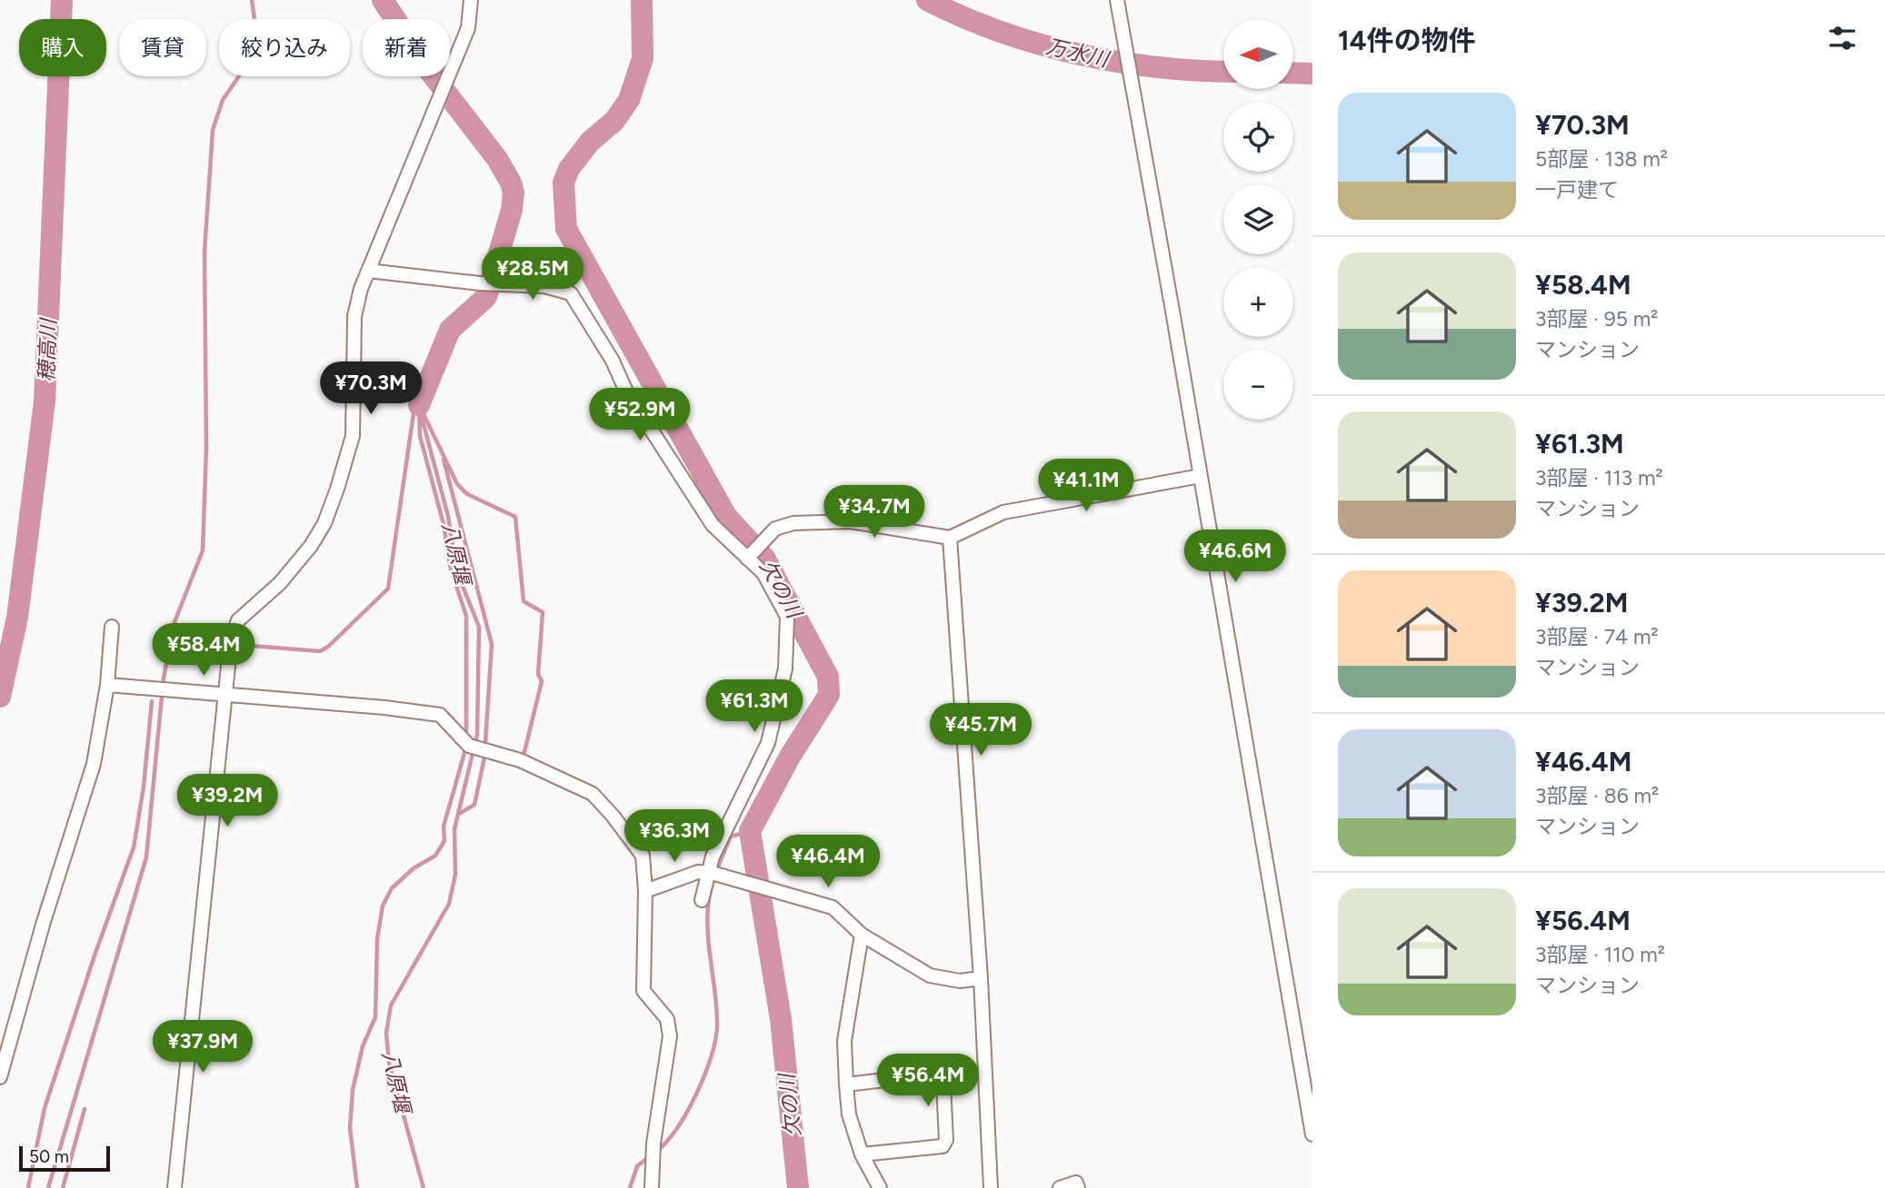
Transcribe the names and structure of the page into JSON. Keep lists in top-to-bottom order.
{
  "water": [
    "万水川",
    "穂高川",
    "八原堰",
    "欠の川"
  ],
  "scale_bar": "50 m",
  "north": "left",
  "page": {
    "heading": "14件の物件",
    "map_buttons": ["+", "−"],
    "chip": [
      "購入",
      "賃貸",
      "絞り込み",
      "新着"
    ],
    "list": [
      {
        "name": "¥70.3M",
        "note": "5部屋 · 138 m² · 一戸建て"
      },
      {
        "name": "¥58.4M",
        "note": "3部屋 · 95 m² · マンション"
      },
      {
        "name": "¥61.3M",
        "note": "3部屋 · 113 m² · マンション"
      },
      {
        "name": "¥39.2M",
        "note": "3部屋 · 74 m² · マンション"
      },
      {
        "name": "¥46.4M",
        "note": "3部屋 · 86 m² · マンション"
      },
      {
        "name": "¥56.4M",
        "note": "3部屋 · 110 m² · マンション"
      }
    ],
    "price": [
      "¥28.5M",
      "¥70.3M",
      "¥52.9M",
      "¥41.1M",
      "¥34.7M",
      "¥46.6M",
      "¥58.4M",
      "¥61.3M",
      "¥45.7M",
      "¥39.2M",
      "¥36.3M",
      "¥46.4M",
      "¥37.9M",
      "¥56.4M"
    ],
    "scale": "50 m"
  }
}
